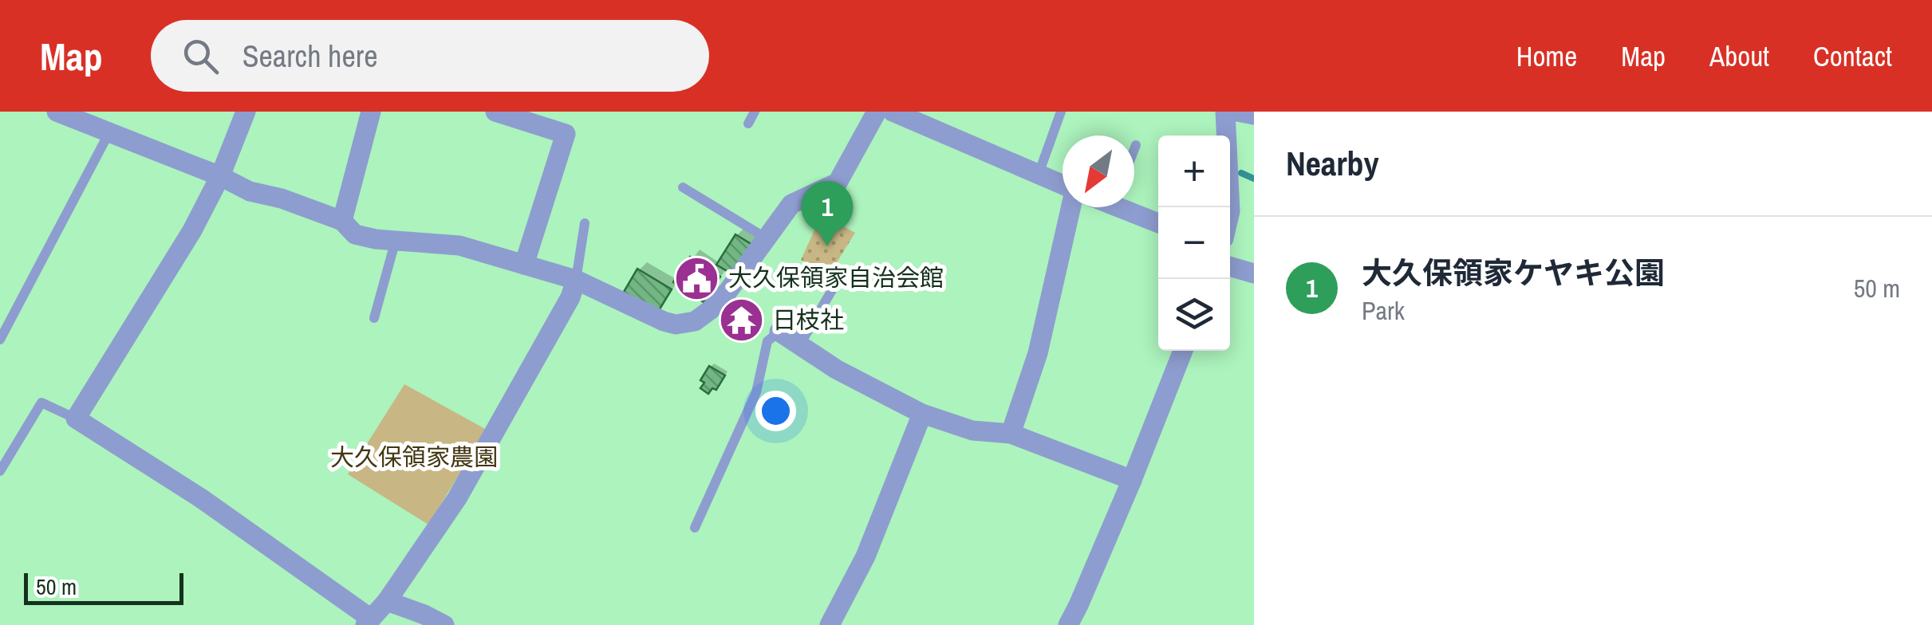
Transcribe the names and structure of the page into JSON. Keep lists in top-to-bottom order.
{
  "parks": ["大久保領家農園"],
  "places": {
    "public building": ["大久保領家自治会館"],
    "temple": ["日枝社"]
  },
  "scale_bar": "50 m",
  "north": "bottom left",
  "page": {
    "header": "Map",
    "search": "Search here",
    "nav": [
      "Home",
      "Map",
      "About",
      "Contact"
    ],
    "heading": "Nearby",
    "map_buttons": ["+", "−"],
    "pins": "1",
    "list": [
      {
        "mark": "1",
        "name": "大久保領家ケヤキ公園",
        "note": "Park",
        "value": "50 m"
      }
    ],
    "scale": "50 m"
  }
}
